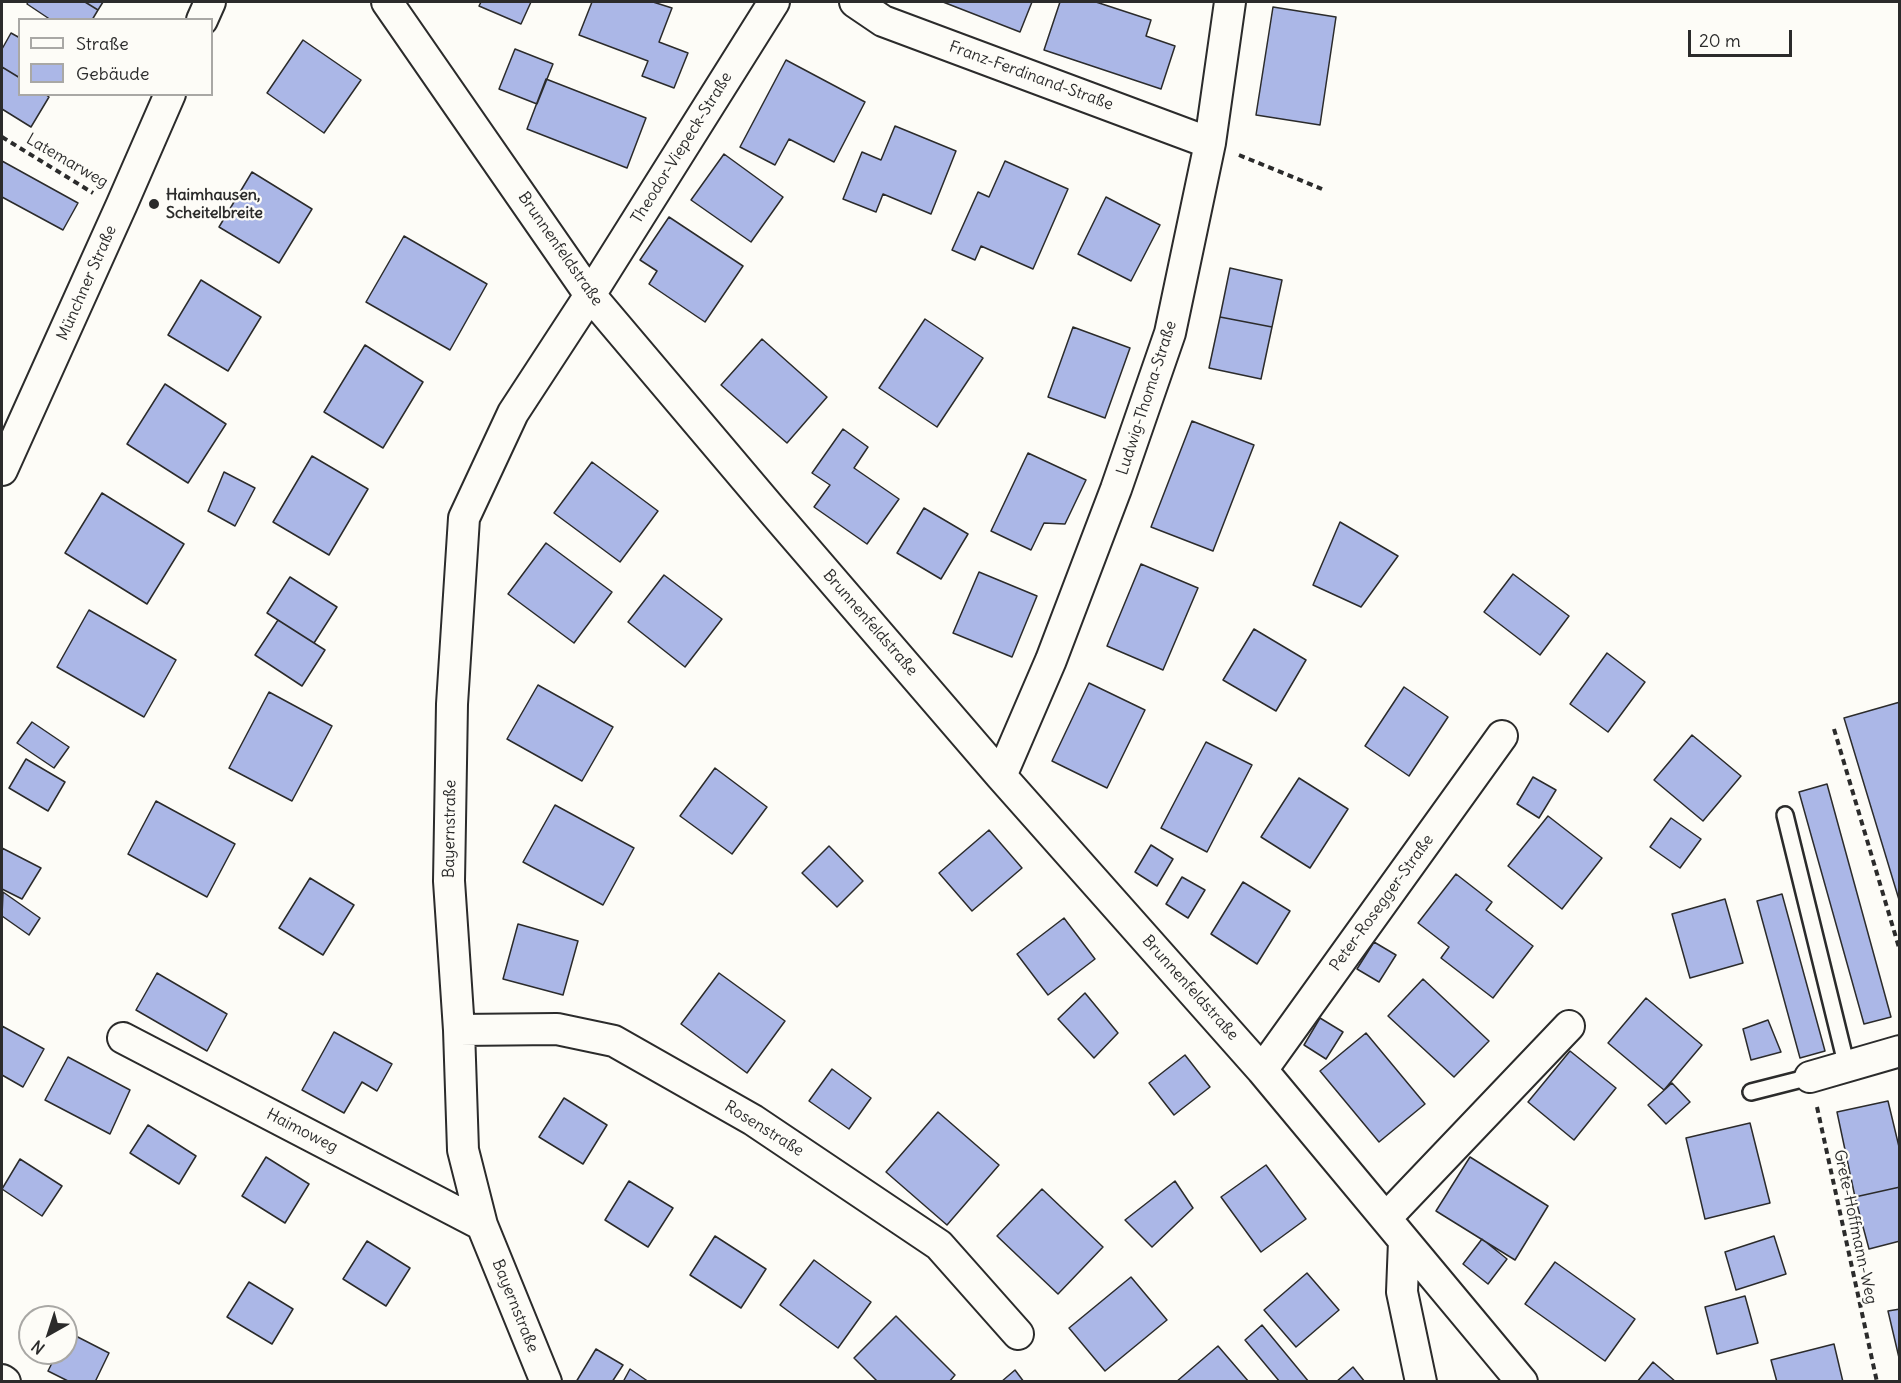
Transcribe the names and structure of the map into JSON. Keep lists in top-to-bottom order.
{
  "streets": {
    "street": [
      "Franz-Ferdinand-Straße",
      "Theodor-Viepeck-Straße",
      "Brunnenfeldstraße",
      "Münchner Straße",
      "Ludwig-Thoma-Straße",
      "Bayernstraße",
      "Peter-Rosegger-Straße",
      "Rosenstraße",
      "Haimoweg"
    ],
    "path": ["Latemarweg", "Grete-Hoffmann-Weg"]
  },
  "crossings": [
    ["Franz-Ferdinand-Straße", "Ludwig-Thoma-Straße"],
    ["Theodor-Viepeck-Straße", "Brunnenfeldstraße"],
    ["Theodor-Viepeck-Straße", "Bayernstraße"],
    ["Latemarweg", "Münchner Straße"],
    ["Brunnenfeldstraße", "Ludwig-Thoma-Straße"],
    ["Brunnenfeldstraße", "Bayernstraße"],
    ["Brunnenfeldstraße", "Peter-Rosegger-Straße"],
    ["Bayernstraße", "Rosenstraße"],
    ["Bayernstraße", "Haimoweg"]
  ],
  "places": ["Haimhausen, Scheitelbreite"],
  "legend": ["Straße", "Gebäude"],
  "scale_bar": "20 m",
  "north": "bottom left"
}
